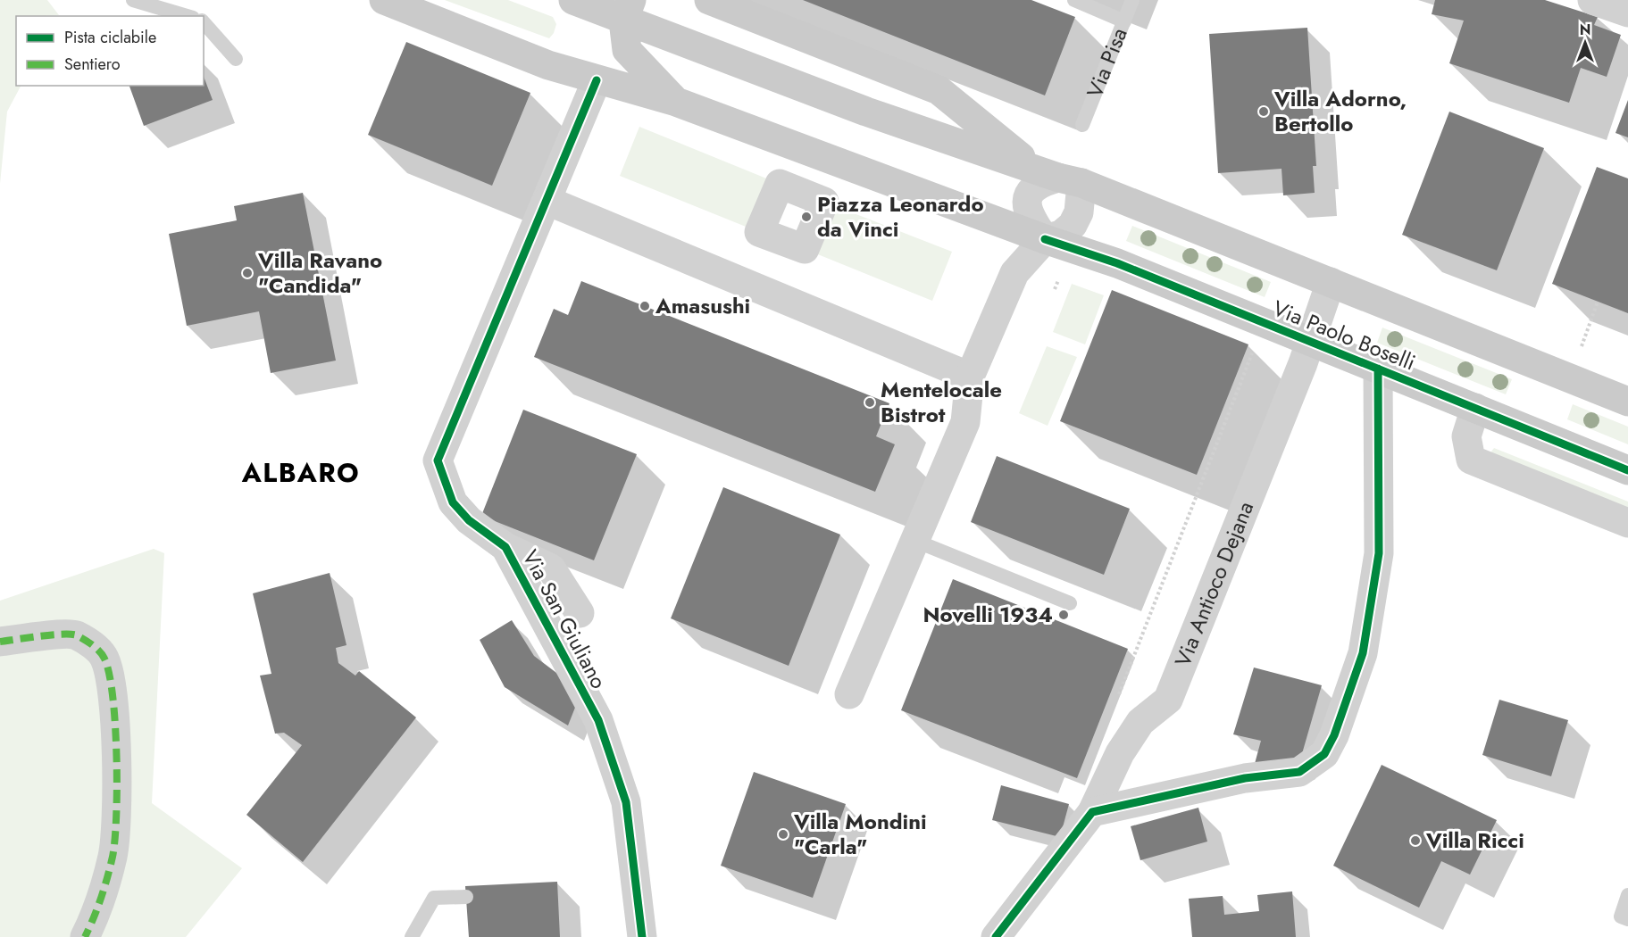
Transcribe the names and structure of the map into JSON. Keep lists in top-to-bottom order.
{
  "streets": {
    "main road": ["Via Paolo Boselli"],
    "street": ["Via Antioco Dejana", "Via San Giuliano"],
    "lane": ["Via Pisa"]
  },
  "crossings": [
    ["Via Paolo Boselli", "Via Antioco Dejana"]
  ],
  "districts": ["ALBARO"],
  "places": [
    "Villa Adorno, Bertollo",
    "Piazza Leonardo da Vinci",
    "Villa Ravano \"Candida\"",
    "Amasushi",
    "Mentelocale Bistrot",
    "Novelli 1934",
    "Villa Mondini \"Carla\"",
    "Villa Ricci"
  ],
  "legend": ["Pista ciclabile", "Sentiero"],
  "north": "top"
}
